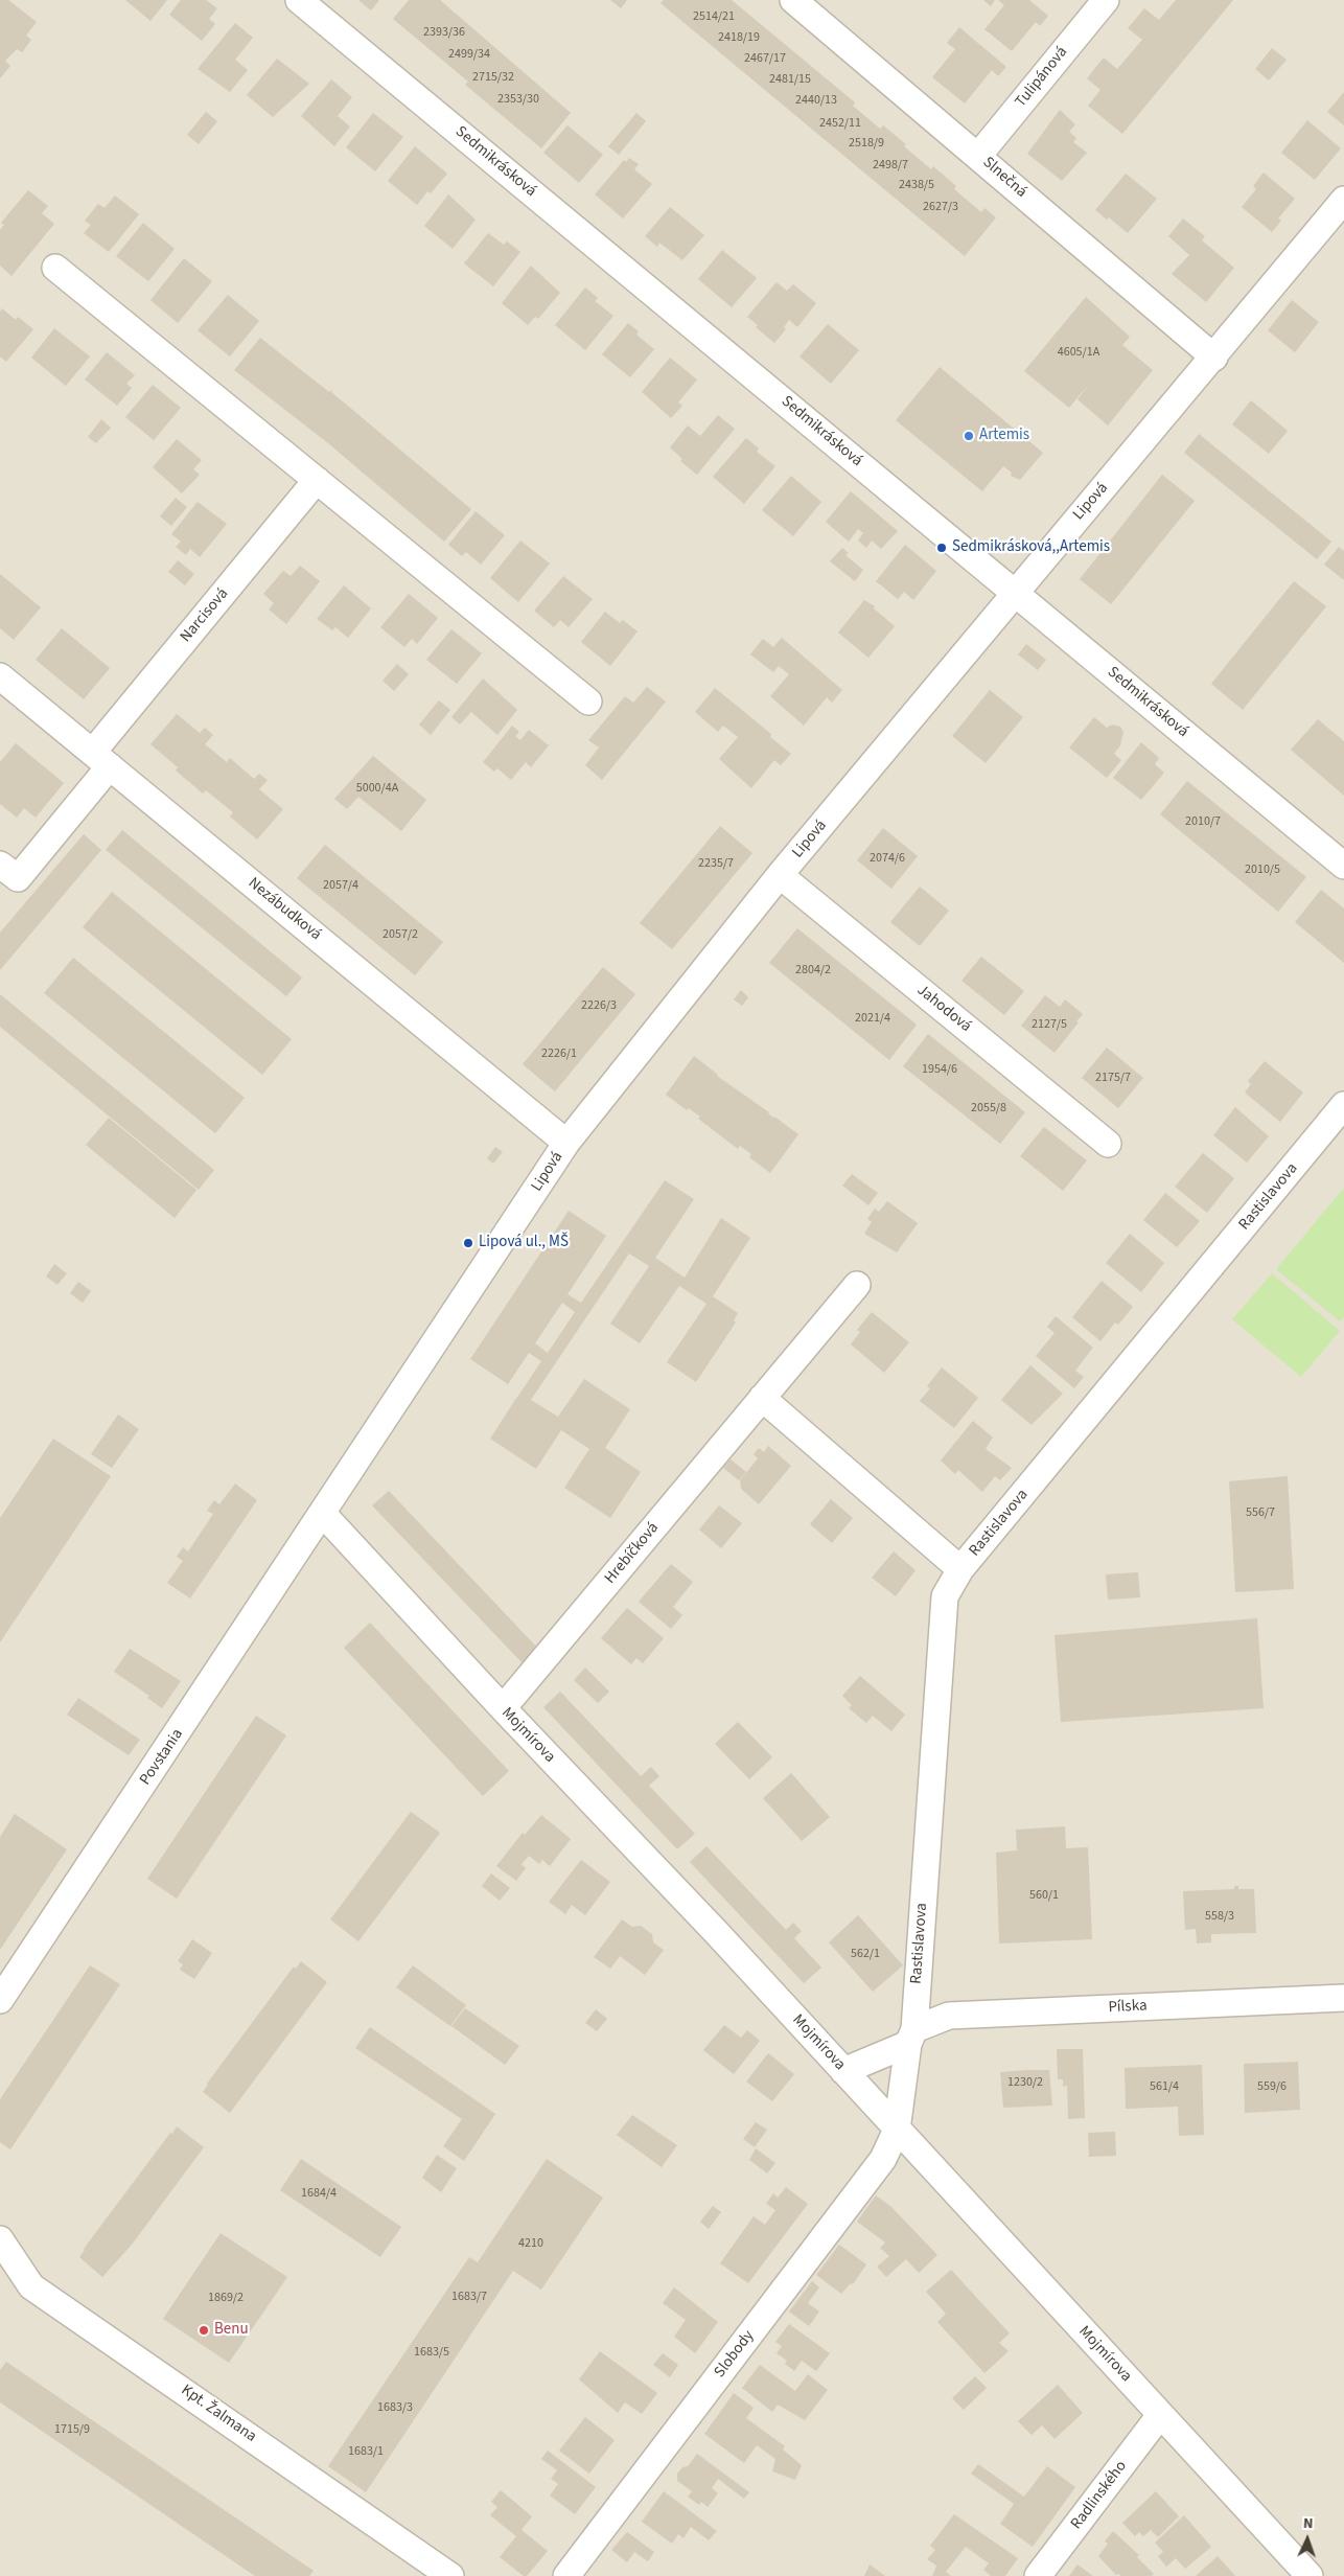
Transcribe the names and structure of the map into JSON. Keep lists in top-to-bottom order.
{
  "streets": {
    "street": [
      "Tulipánová",
      "Sedmikrásková",
      "Slnečná",
      "Lipová",
      "Narcisová",
      "Nezábudková",
      "Jahodová",
      "Rastislavova",
      "Hrebíčková",
      "Mojmírova",
      "Povstania",
      "Pílska",
      "Slobody",
      "Kpt. Žalmana",
      "Radlinského"
    ]
  },
  "crossings": [
    ["Tulipánová", "Slnečná"],
    ["Sedmikrásková", "Lipová"],
    ["Slnečná", "Lipová"],
    ["Lipová", "Nezábudková"],
    ["Lipová", "Jahodová"],
    ["Lipová", "Mojmírova"],
    ["Lipová", "Povstania"],
    ["Narcisová", "Nezábudková"],
    ["Rastislavova", "Mojmírova"],
    ["Rastislavova", "Pílska"],
    ["Rastislavova", "Slobody"],
    ["Hrebíčková", "Mojmírova"],
    ["Mojmírova", "Povstania"],
    ["Mojmírova", "Slobody"],
    ["Mojmírova", "Radlinského"]
  ],
  "places": [
    "Artemis",
    "Sedmikrásková,,Artemis",
    "Lipová ul., MŠ",
    "Benu"
  ],
  "house_numbers": [
    "2514/21",
    "2393/36",
    "2418/19",
    "2499/34",
    "2467/17",
    "2715/32",
    "2481/15",
    "2353/30",
    "2440/13",
    "2452/11",
    "2518/9",
    "2498/7",
    "2438/5",
    "2627/3",
    "4605/1A",
    "5000/4A",
    "2010/7",
    "2074/6",
    "2235/7",
    "2010/5",
    "2057/4",
    "2057/2",
    "2804/2",
    "2226/3",
    "2021/4",
    "2127/5",
    "2226/1",
    "1954/6",
    "2175/7",
    "2055/8",
    "556/7",
    "560/1",
    "558/3",
    "562/1",
    "1230/2",
    "561/4",
    "559/6",
    "1684/4",
    "4210",
    "1683/7",
    "1869/2",
    "1683/5",
    "1683/3",
    "1715/9",
    "1683/1"
  ],
  "north": "top"
}
